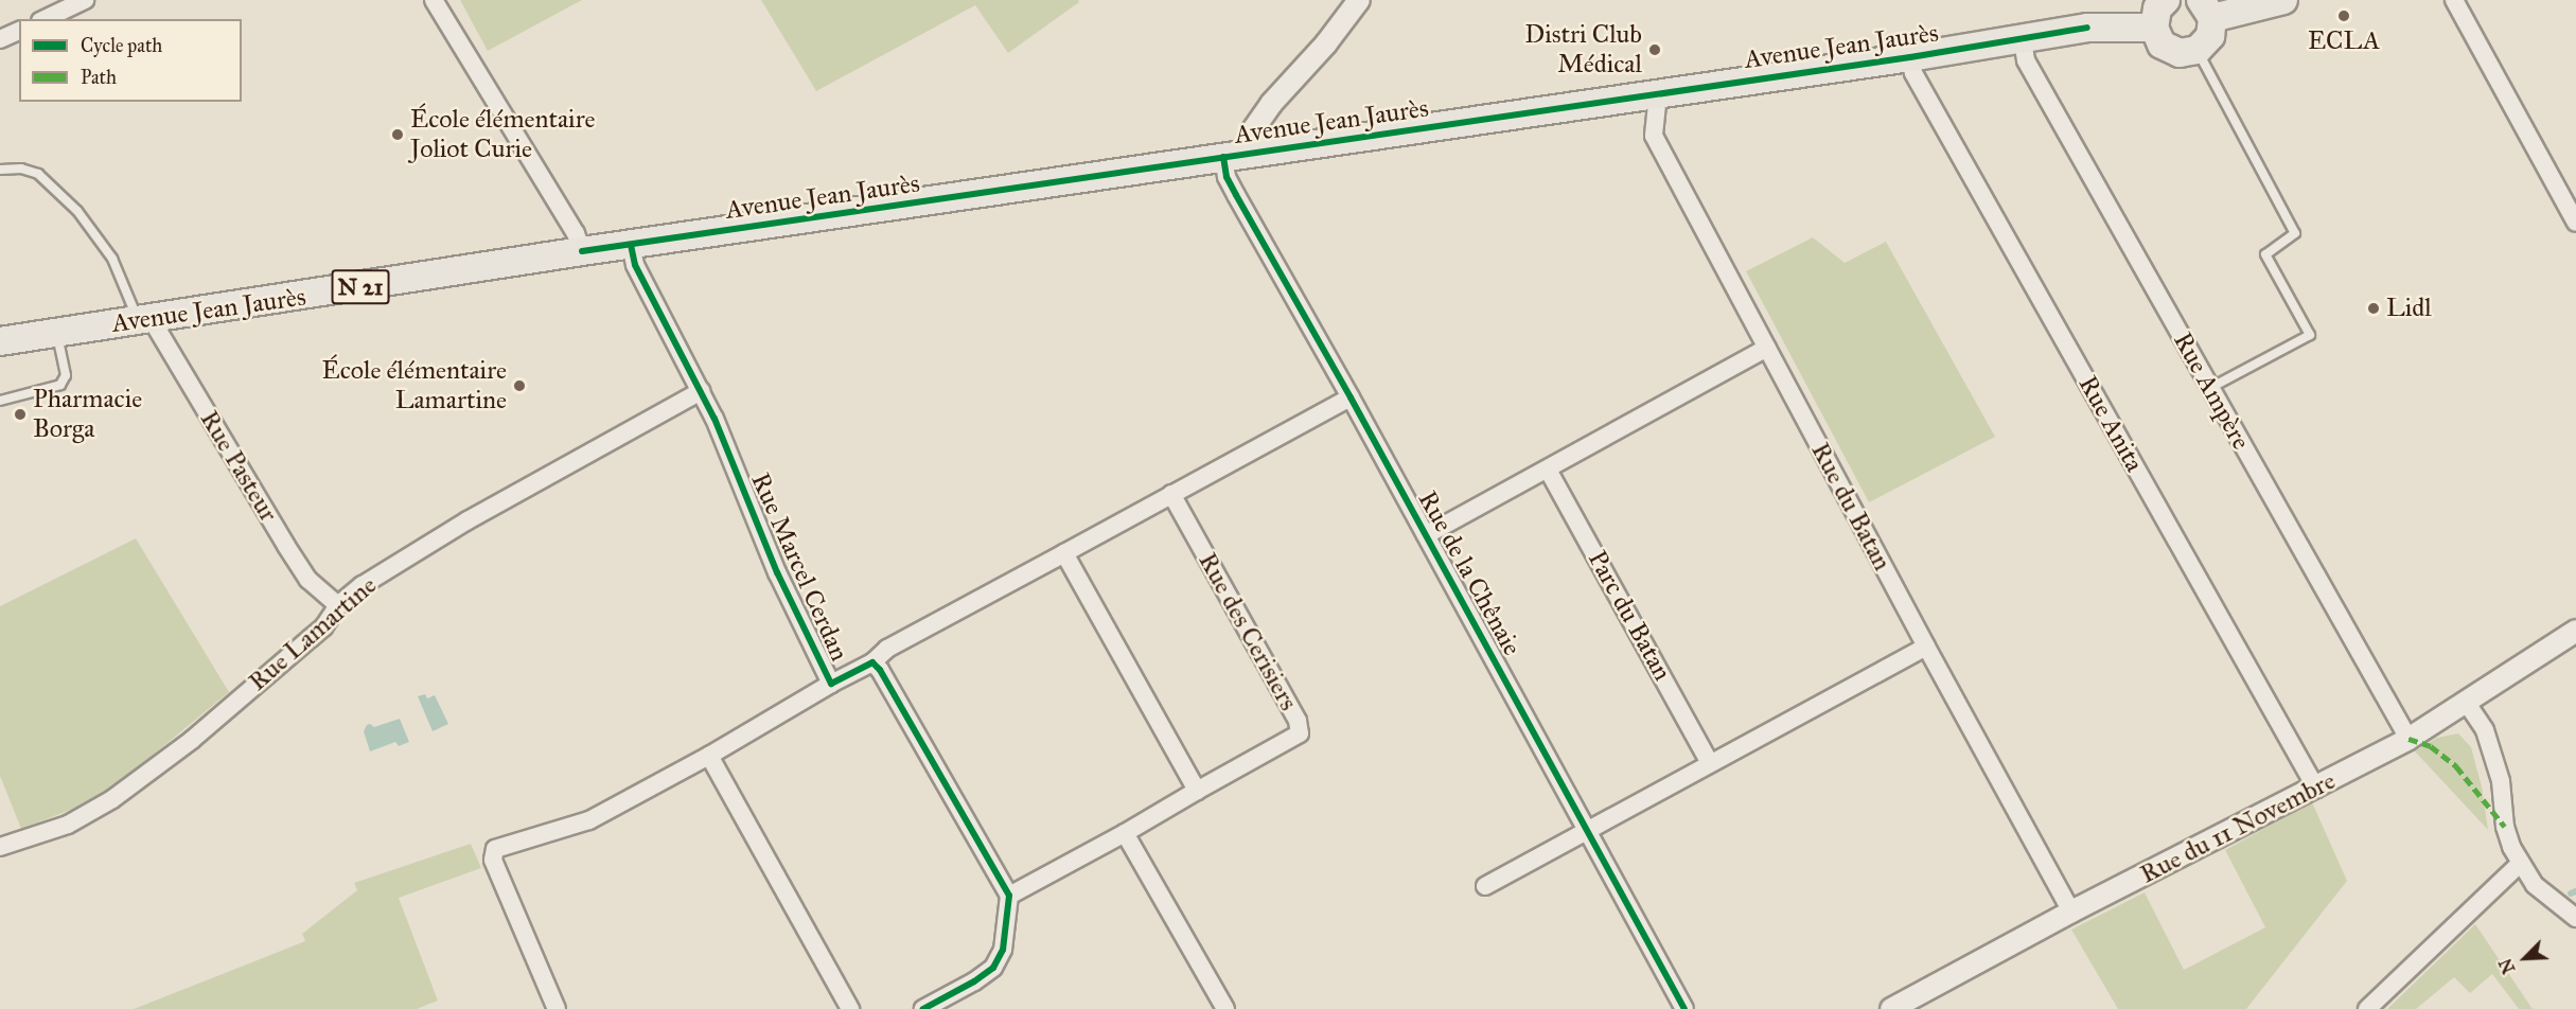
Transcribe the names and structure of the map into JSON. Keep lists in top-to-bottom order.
{
  "streets": {
    "main road": ["Avenue Jean Jaurès", "N 21"],
    "street": [
      "Rue Ampère",
      "Rue Anita",
      "Rue Pasteur",
      "Rue du Batan",
      "Rue Marcel Cerdan",
      "Rue de la Chênaie",
      "Parc du Batan",
      "Rue des Cerisiers",
      "Rue Lamartine",
      "Rue du 11 Novembre"
    ]
  },
  "crossings": [
    ["Avenue Jean Jaurès", "Rue Ampère"],
    ["Avenue Jean Jaurès", "Rue Anita"],
    ["Avenue Jean Jaurès", "Rue Pasteur"],
    ["Avenue Jean Jaurès", "Rue du Batan"],
    ["Avenue Jean Jaurès", "Rue Marcel Cerdan"],
    ["Avenue Jean Jaurès", "Rue de la Chênaie"],
    ["Rue Ampère", "Rue du 11 Novembre"],
    ["Rue Anita", "Rue du 11 Novembre"],
    ["Rue Pasteur", "Rue Lamartine"],
    ["Rue du Batan", "Rue du 11 Novembre"],
    ["Rue Marcel Cerdan", "Rue des Cerisiers"],
    ["Rue Marcel Cerdan", "Rue Lamartine"]
  ],
  "places": [
    "ECLA",
    "Distri Club Médical",
    "École élémentaire Joliot Curie",
    "Lidl",
    "École élémentaire Lamartine",
    "Pharmacie Borga"
  ],
  "legend": ["Cycle path", "Path"],
  "north": "bottom left"
}
